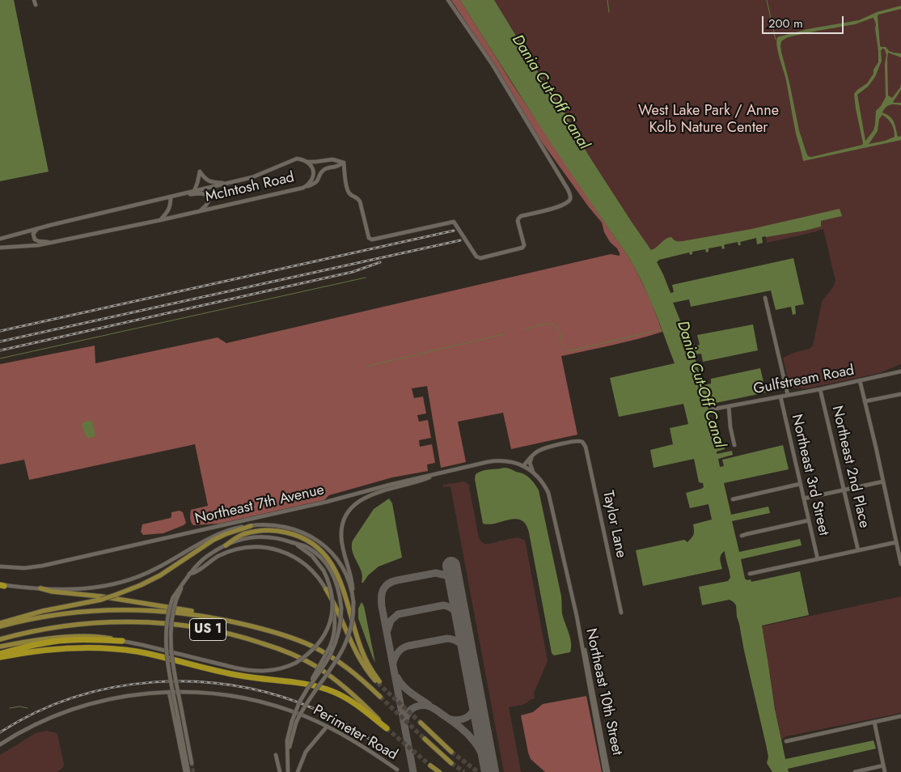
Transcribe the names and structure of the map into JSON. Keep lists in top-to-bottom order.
{
  "streets": {
    "main road": ["US 1"],
    "street": [
      "McIntosh Road",
      "Gulfstream Road",
      "Northeast 2nd Place",
      "Northeast 3rd Street",
      "Northeast 7th Avenue",
      "Taylor Lane",
      "Northeast 10th Street",
      "Perimeter Road"
    ]
  },
  "crossings": [
    ["Gulfstream Road", "Northeast 2nd Place"],
    ["Gulfstream Road", "Northeast 3rd Street"],
    ["Northeast 7th Avenue", "Northeast 10th Street"]
  ],
  "water": ["Dania Cut-Off Canal"],
  "parks": ["West Lake Park / Anne Kolb Nature Center"],
  "scale_bar": "200 m"
}
